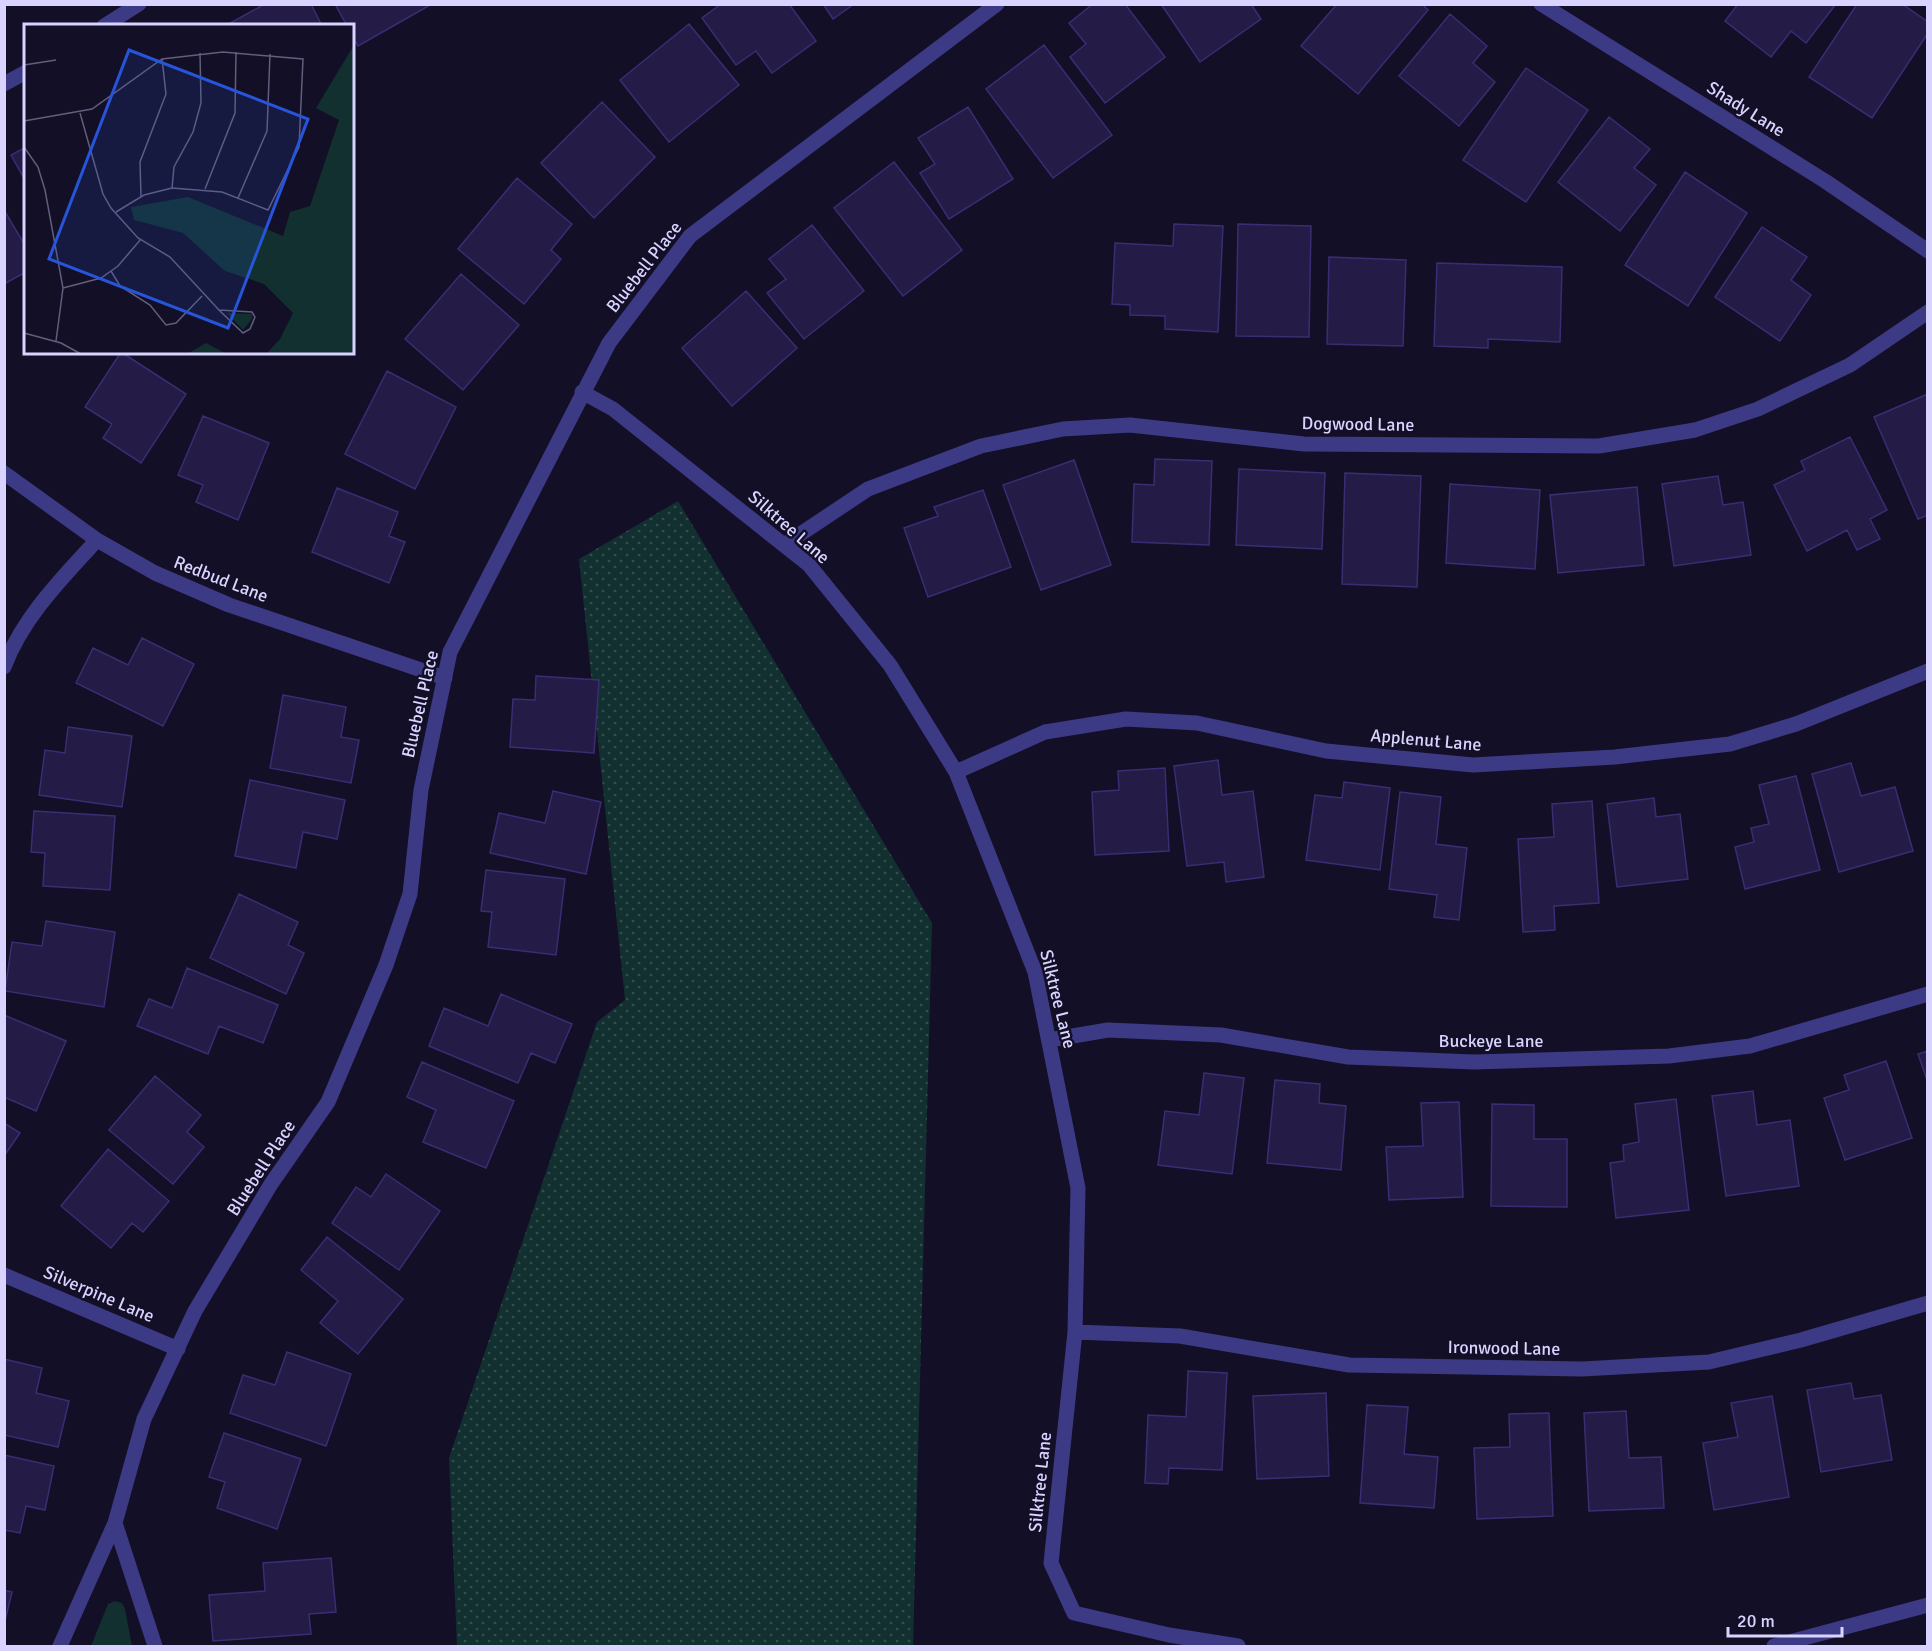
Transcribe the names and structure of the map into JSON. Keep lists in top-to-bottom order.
{
  "streets": {
    "street": [
      "Shady Lane",
      "Bluebell Place",
      "Dogwood Lane",
      "Silktree Lane",
      "Redbud Lane",
      "Applenut Lane",
      "Buckeye Lane",
      "Silverpine Lane",
      "Ironwood Lane"
    ]
  },
  "crossings": [
    ["Bluebell Place", "Silktree Lane"],
    ["Bluebell Place", "Redbud Lane"],
    ["Bluebell Place", "Silverpine Lane"],
    ["Dogwood Lane", "Silktree Lane"],
    ["Silktree Lane", "Applenut Lane"],
    ["Silktree Lane", "Buckeye Lane"],
    ["Silktree Lane", "Ironwood Lane"]
  ],
  "scale_bar": "20 m"
}
